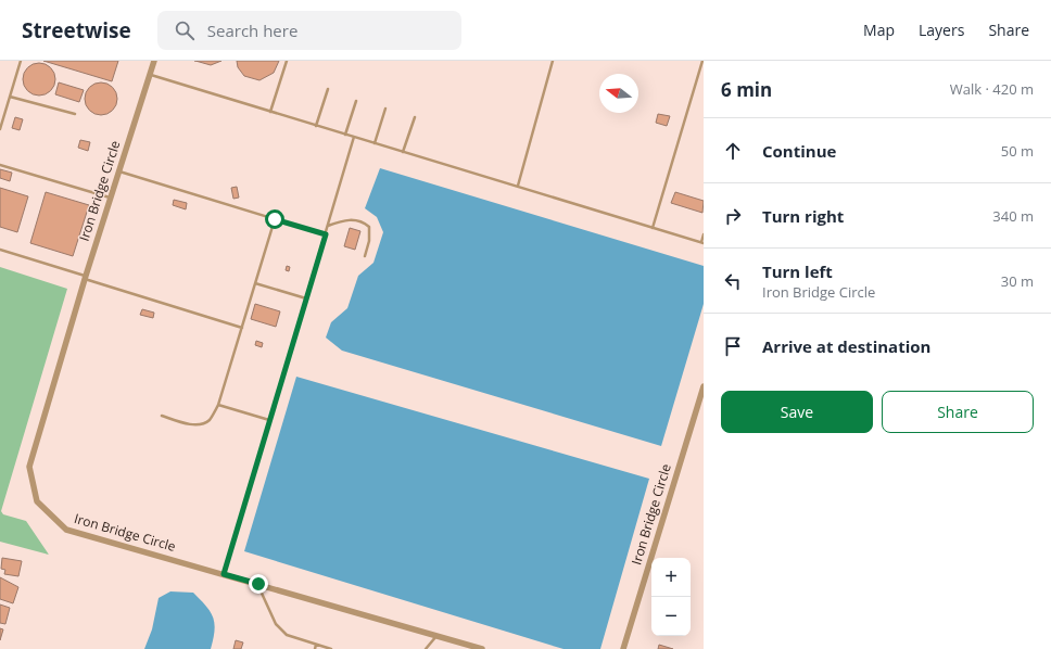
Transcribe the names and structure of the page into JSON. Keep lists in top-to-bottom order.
{
  "streets": {
    "street": ["Iron Bridge Circle"]
  },
  "north": "left",
  "page": {
    "header": "Streetwise",
    "search": "Search here",
    "nav": ["Map", "Layers", "Share"],
    "heading": ["6 min", "Walk · 420 m"],
    "list": [
      ["Continue", "50 m"],
      ["Turn right", "340 m"],
      ["Turn left", "Iron Bridge Circle", "30 m"],
      "Arrive at destination"
    ],
    "buttons": ["Save", "Share"],
    "map_buttons": ["+", "−"]
  }
}
